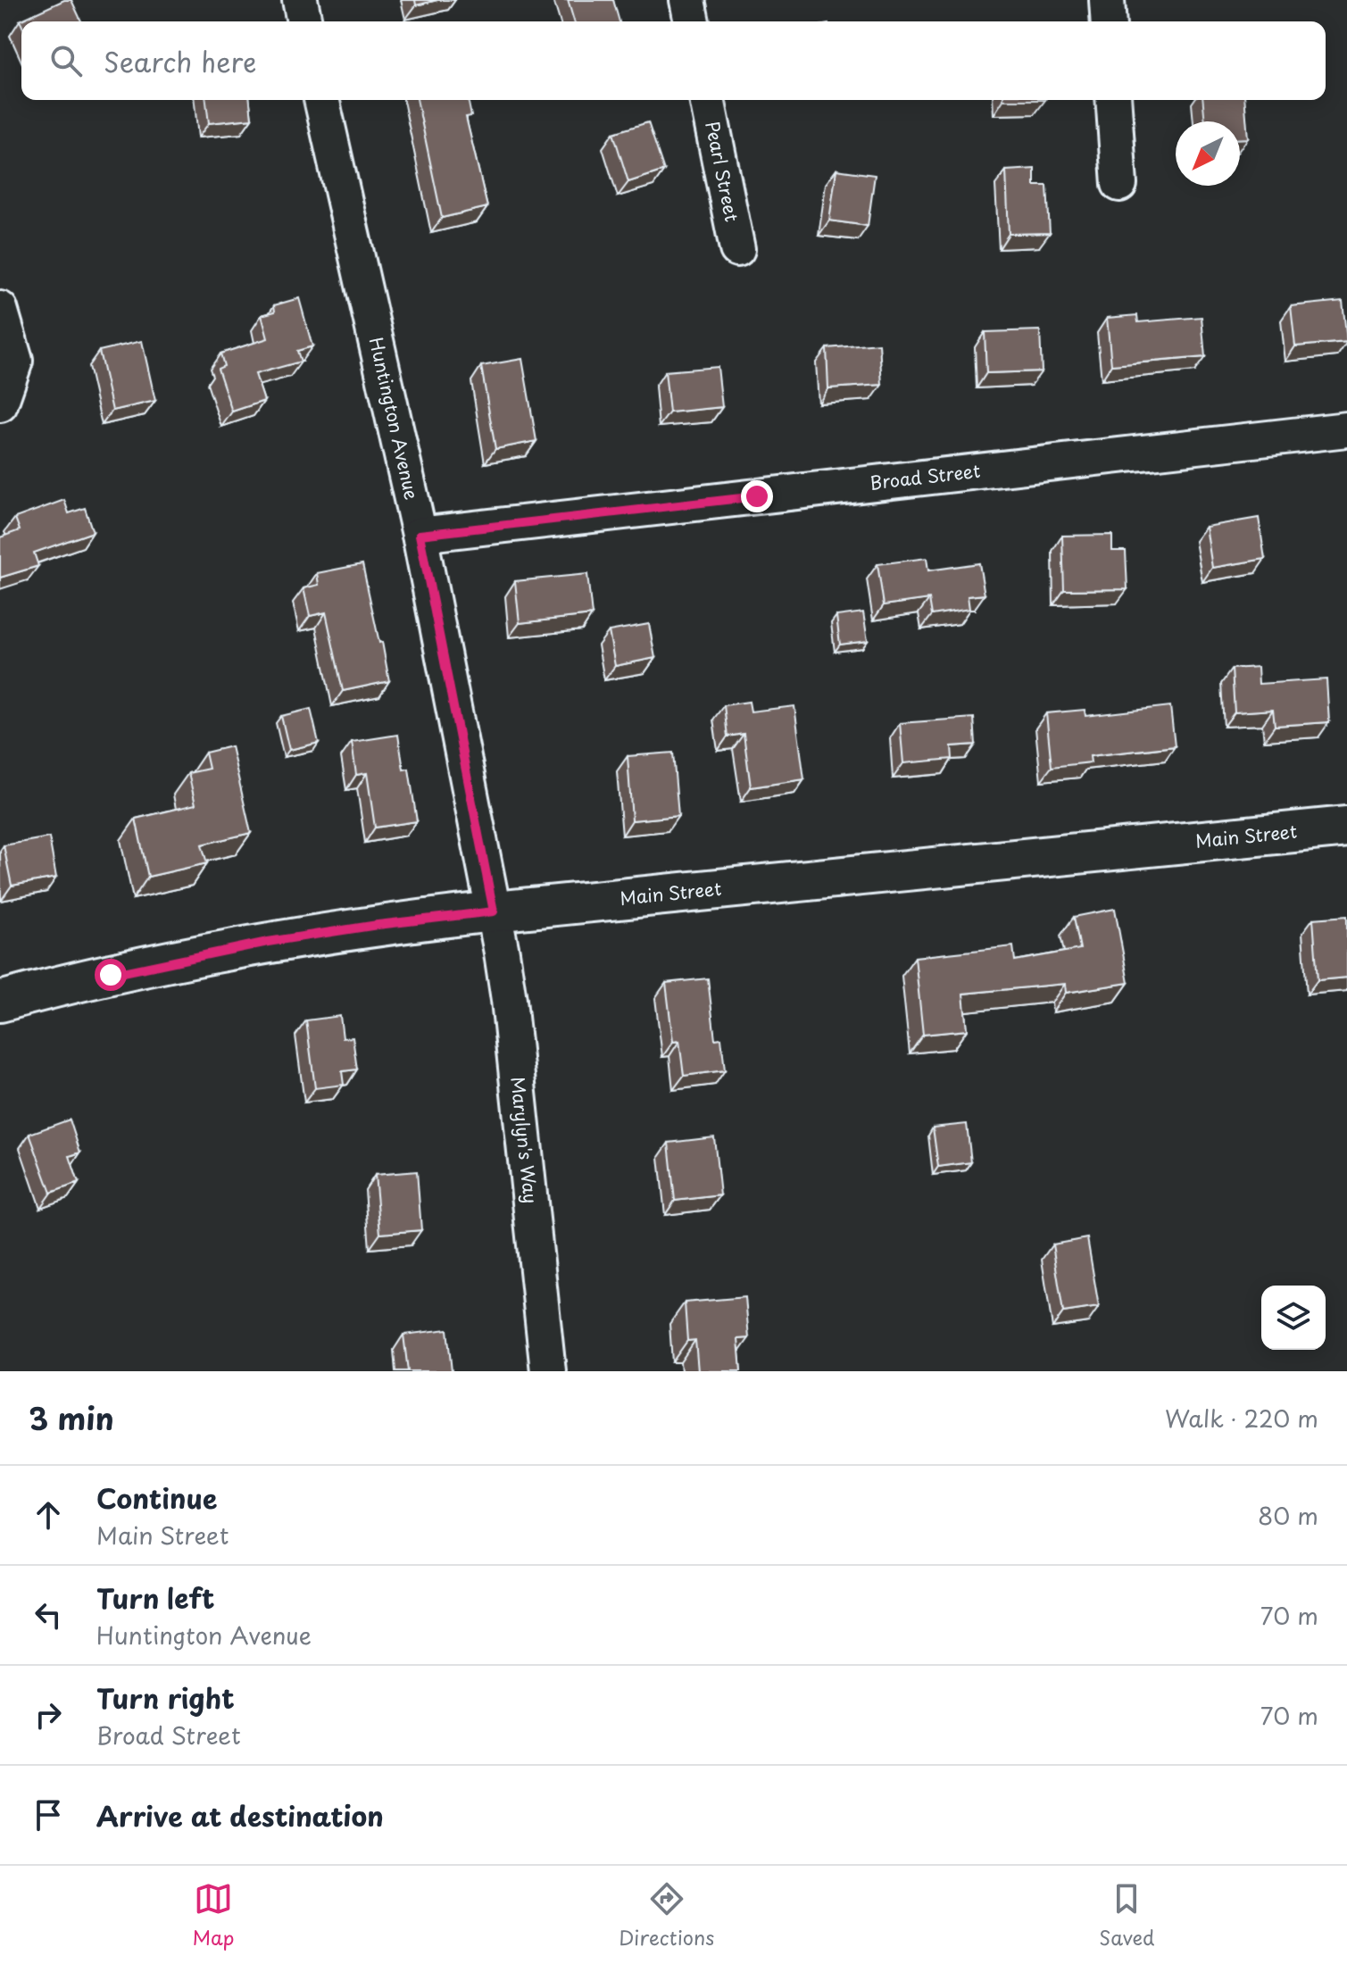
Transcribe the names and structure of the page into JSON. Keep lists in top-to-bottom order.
{
  "streets": {
    "main road": ["Main Street"],
    "street": [
      "Pearl Street",
      "Huntington Avenue",
      "Broad Street",
      "Marylyn's Way"
    ]
  },
  "crossings": [
    ["Huntington Avenue", "Broad Street"],
    ["Huntington Avenue", "Main Street"],
    ["Huntington Avenue", "Marylyn's Way"],
    ["Main Street", "Marylyn's Way"]
  ],
  "north": "bottom left",
  "page": {
    "search": "Search here",
    "heading": ["3 min", "Walk · 220 m"],
    "list": [
      ["Continue", "Main Street", "80 m"],
      ["Turn left", "Huntington Avenue", "70 m"],
      ["Turn right", "Broad Street", "70 m"],
      "Arrive at destination"
    ],
    "nav": ["Map", "Directions", "Saved"]
  }
}
